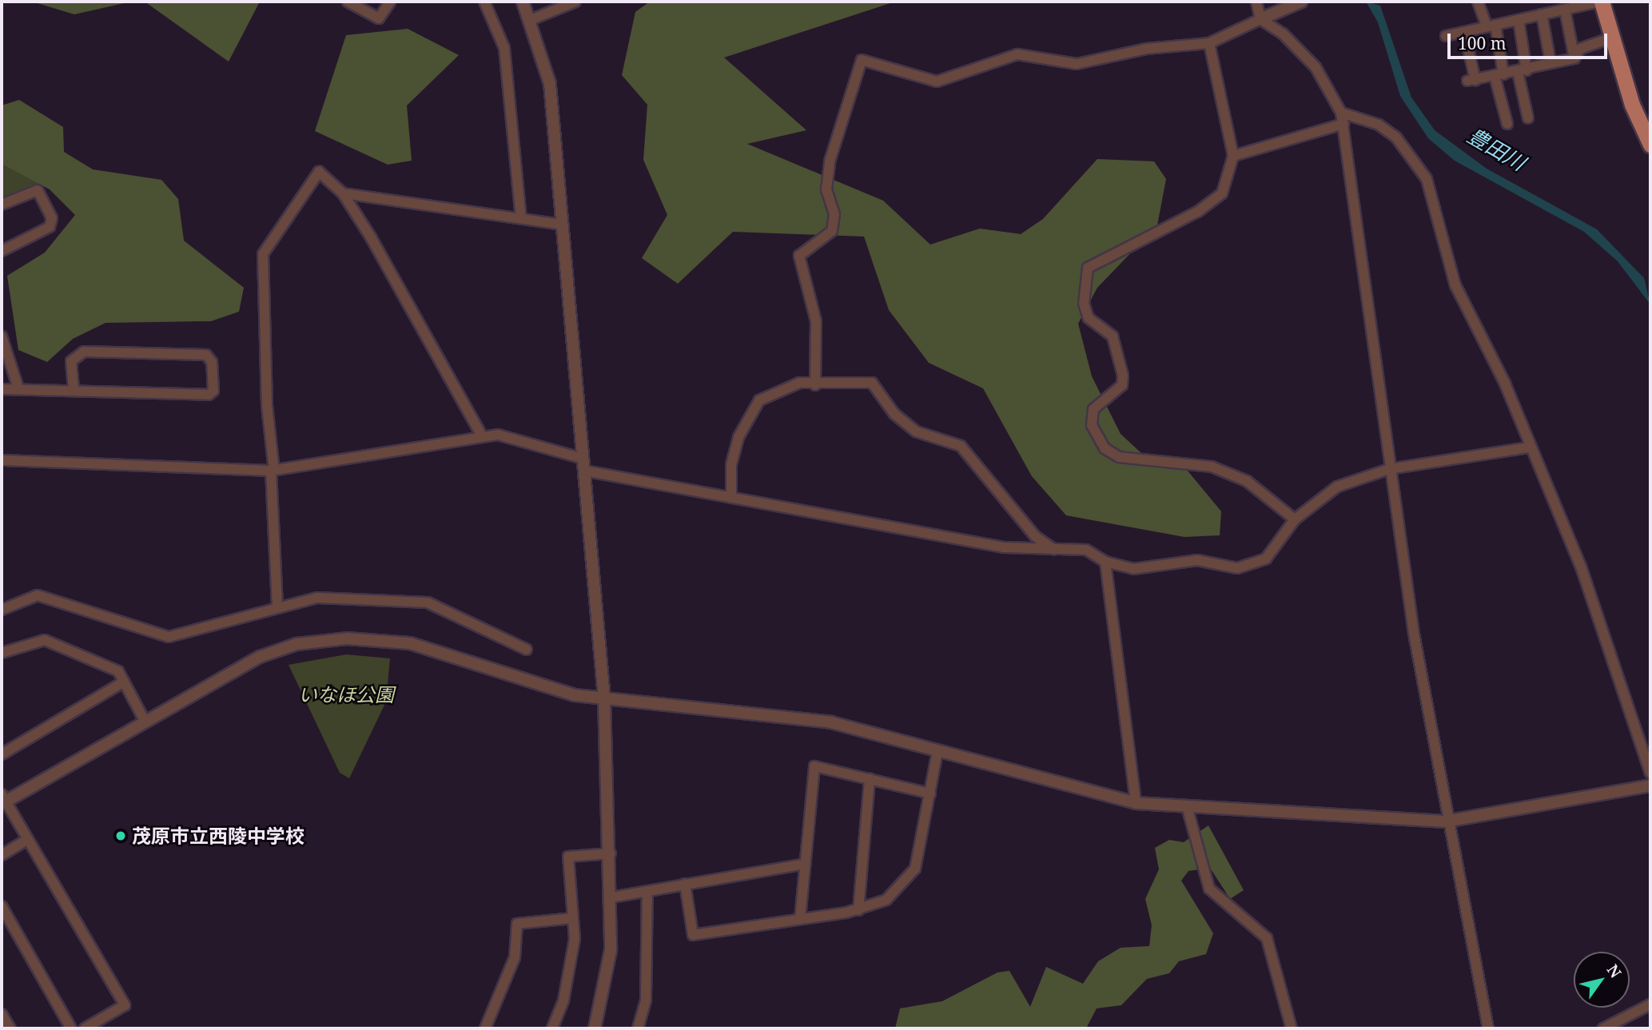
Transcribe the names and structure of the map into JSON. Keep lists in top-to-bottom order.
{
  "water": ["豊田川"],
  "parks": ["いなほ公園"],
  "places": ["茂原市立西陵中学校"],
  "scale_bar": "100 m",
  "north": "top right"
}
